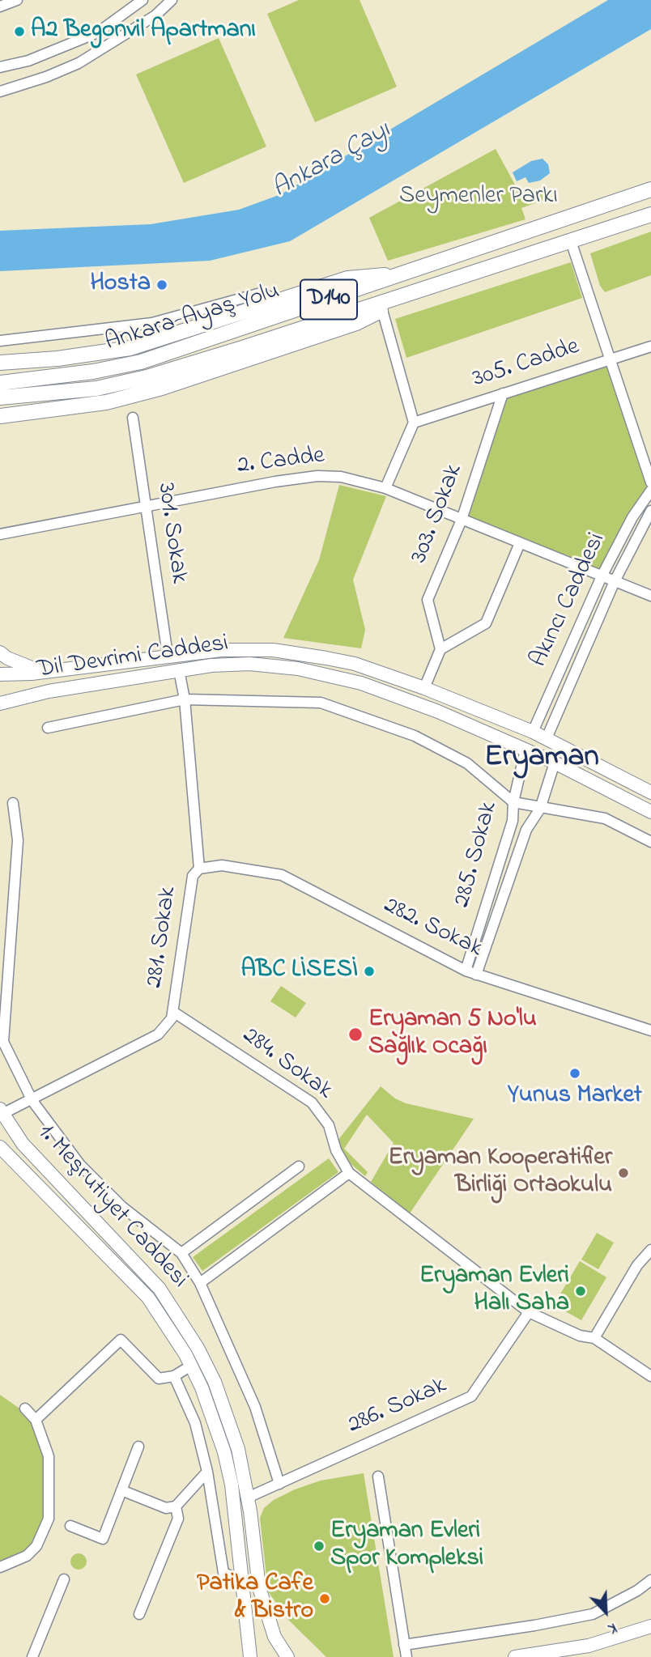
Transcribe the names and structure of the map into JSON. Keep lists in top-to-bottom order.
{
  "streets": {
    "highway": ["D140", "Ankara-Ayaş Yolu"],
    "main road": ["Dil Devrimi Caddesi", "1. Meşrutiyet Caddesi"],
    "street": [
      "305. Cadde",
      "2. Cadde",
      "303. Sokak",
      "301. Sokak",
      "Akıncı Caddesi",
      "285. Sokak",
      "282. Sokak",
      "281. Sokak",
      "284. Sokak",
      "286. Sokak"
    ]
  },
  "crossings": [
    ["305. Cadde", "303. Sokak"],
    ["2. Cadde", "303. Sokak"],
    ["2. Cadde", "301. Sokak"],
    ["2. Cadde", "Akıncı Caddesi"],
    ["301. Sokak", "Dil Devrimi Caddesi"],
    ["Akıncı Caddesi", "Dil Devrimi Caddesi"],
    ["Dil Devrimi Caddesi", "285. Sokak"],
    ["Dil Devrimi Caddesi", "281. Sokak"],
    ["285. Sokak", "282. Sokak"],
    ["282. Sokak", "281. Sokak"],
    ["281. Sokak", "284. Sokak"],
    ["281. Sokak", "1. Meşrutiyet Caddesi"],
    ["1. Meşrutiyet Caddesi", "286. Sokak"]
  ],
  "districts": ["Eryaman"],
  "water": ["Ankara Çayı"],
  "parks": ["Seymenler Parkı"],
  "places": [
    "A2 Begonvil Apartmanı",
    "Hosta",
    "ABC LİSESİ",
    "Eryaman 5 No'lu Sağlık Ocağı",
    "Yunus Market",
    "Eryaman Kooperatifler Birliği Ortaokulu",
    "Eryaman Evleri Halı Saha",
    "Eryaman Evleri Spor Kompleksi",
    "Patika Cafe & Bistro"
  ],
  "north": "bottom right"
}
